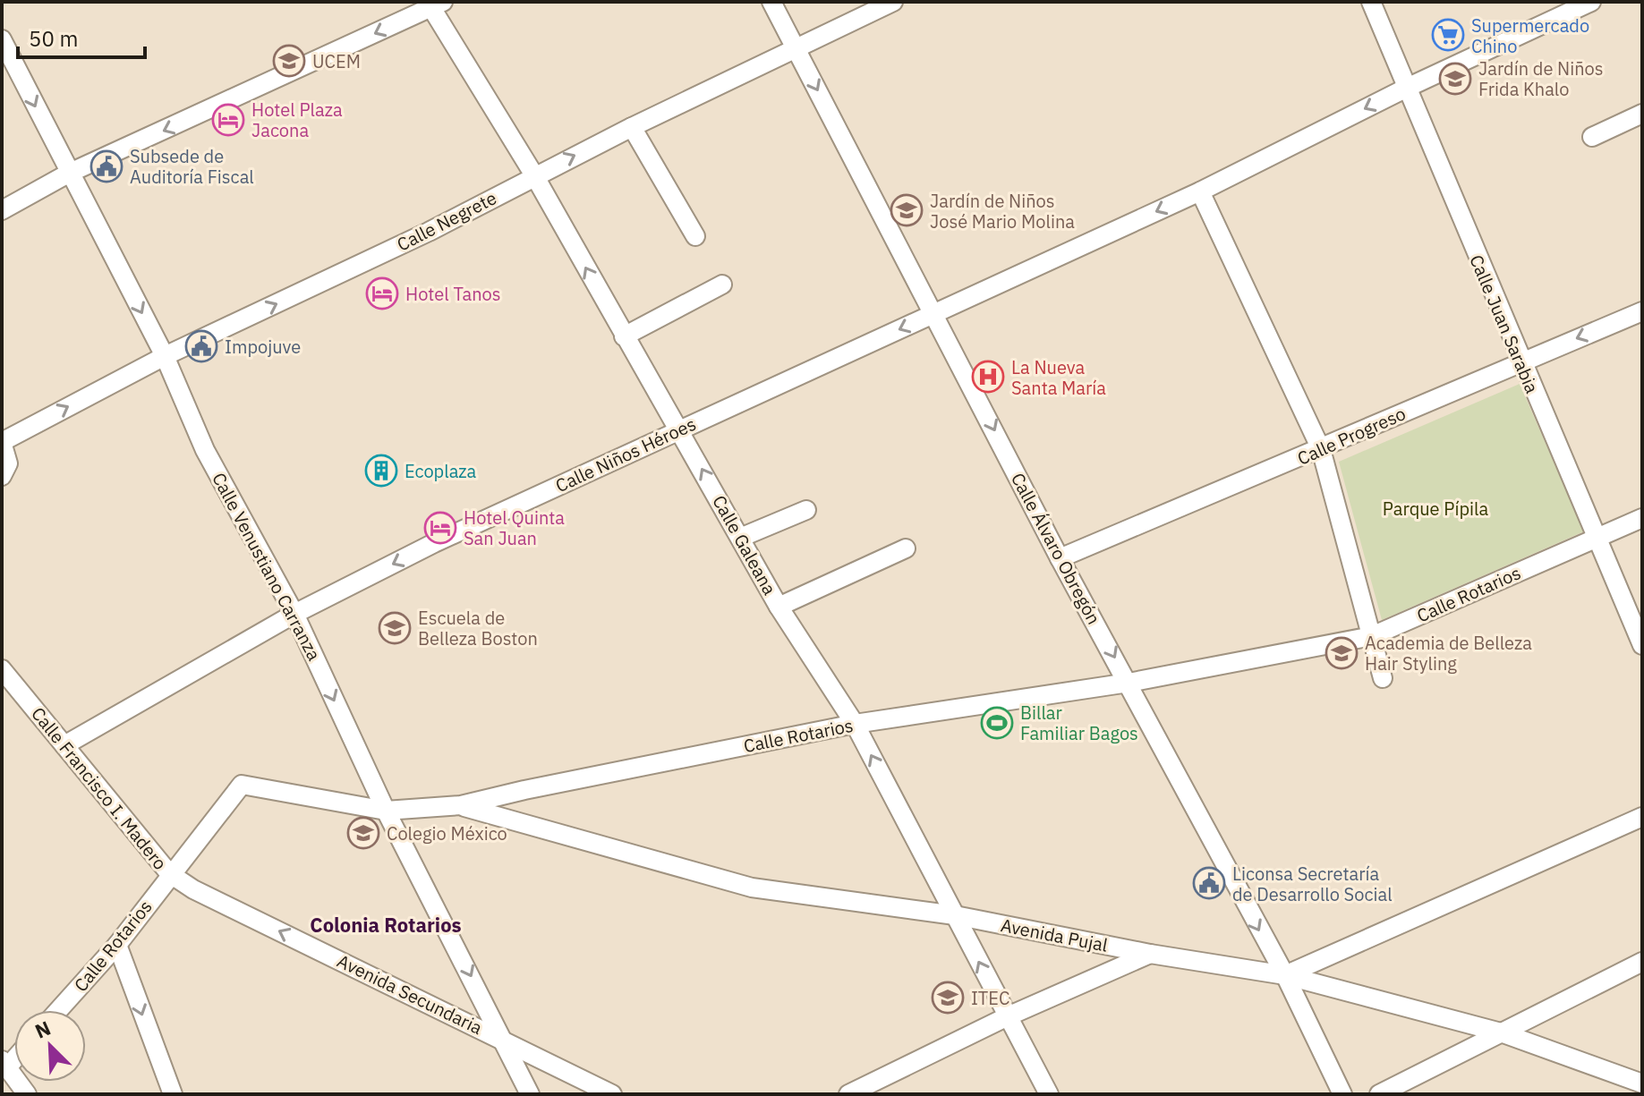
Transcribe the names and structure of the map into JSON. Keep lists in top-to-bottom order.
{
  "streets": {
    "street": [
      "Calle Negrete",
      "Calle Juan Sarabia",
      "Calle Progreso",
      "Calle Niños Héroes",
      "Calle Galeana",
      "Calle Álvaro Obregón",
      "Calle Venustiano Carranza",
      "Calle Rotarios",
      "Calle Francisco I. Madero",
      "Avenida Pujal",
      "Avenida Secundaria"
    ]
  },
  "crossings": [
    ["Calle Negrete", "Calle Galeana"],
    ["Calle Negrete", "Calle Álvaro Obregón"],
    ["Calle Negrete", "Calle Venustiano Carranza"],
    ["Calle Juan Sarabia", "Calle Progreso"],
    ["Calle Juan Sarabia", "Calle Niños Héroes"],
    ["Calle Juan Sarabia", "Calle Rotarios"],
    ["Calle Progreso", "Calle Álvaro Obregón"],
    ["Calle Niños Héroes", "Calle Galeana"],
    ["Calle Niños Héroes", "Calle Álvaro Obregón"],
    ["Calle Niños Héroes", "Calle Venustiano Carranza"],
    ["Calle Niños Héroes", "Calle Francisco I. Madero"],
    ["Calle Galeana", "Calle Rotarios"],
    ["Calle Galeana", "Avenida Pujal"],
    ["Calle Álvaro Obregón", "Calle Rotarios"],
    ["Calle Álvaro Obregón", "Avenida Pujal"],
    ["Calle Venustiano Carranza", "Calle Rotarios"],
    ["Calle Venustiano Carranza", "Avenida Secundaria"],
    ["Calle Rotarios", "Calle Francisco I. Madero"],
    ["Calle Rotarios", "Avenida Pujal"],
    ["Calle Rotarios", "Avenida Secundaria"],
    ["Calle Francisco I. Madero", "Avenida Secundaria"]
  ],
  "one_way": [
    "Calle Negrete",
    "Calle Niños Héroes",
    "Calle Galeana",
    "Calle Álvaro Obregón",
    "Calle Venustiano Carranza",
    "Avenida Secundaria"
  ],
  "districts": ["Colonia Rotarios"],
  "parks": ["Parque Pípila"],
  "places": {
    "supermarket": ["Supermercado Chino"],
    "school or university": [
      "UCEM",
      "Jardín de Niños Frida Khalo",
      "Jardín de Niños José Mario Molina",
      "Escuela de Belleza Boston",
      "Academia de Belleza Hair Styling",
      "Colegio México",
      "ITEC"
    ],
    "hotel": ["Hotel Plaza Jacona", "Hotel Tanos", "Hotel Quinta San Juan"],
    "public building": ["Subsede de Auditoría Fiscal", "Impojuve", "Liconsa Secretaría de Desarrollo Social"],
    "hospital": ["La Nueva Santa María"],
    "building": ["Ecoplaza"],
    "sports": ["Billar Familiar Bagos"]
  },
  "scale_bar": "50 m",
  "north": "top left"
}
